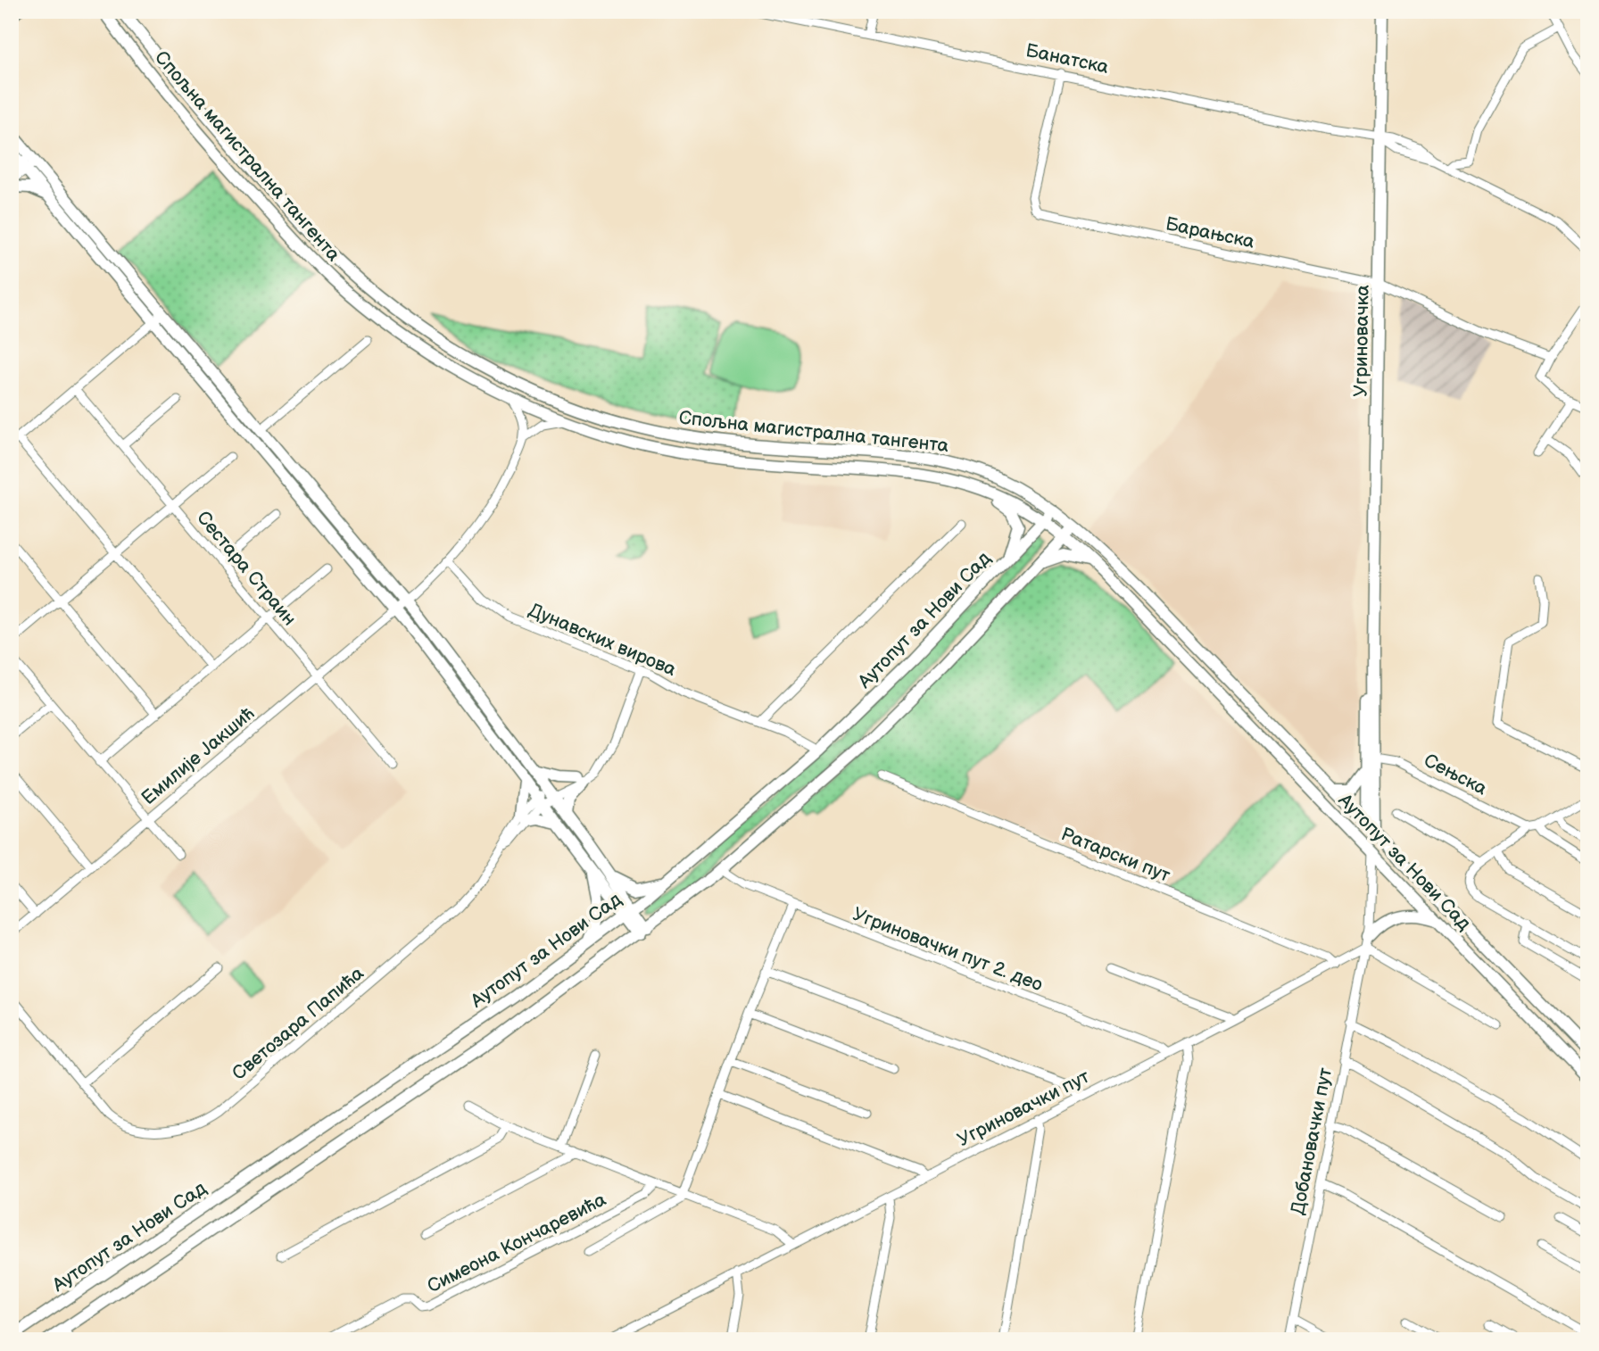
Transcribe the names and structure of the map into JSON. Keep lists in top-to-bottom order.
{
  "streets": {
    "main road": ["Спољна магистрална тангента", "Угриновачка", "Аутопут за Нови Сад"],
    "street": [
      "Банатска",
      "Барањска",
      "Сестара Страин",
      "Дунавских вирова",
      "Емилије Јакшић",
      "Сењска",
      "Ратарски пут",
      "Угриновачки пут 2. део",
      "Светозара Папића",
      "Угриновачки пут",
      "Добановачки пут",
      "Симеона Кончаревића"
    ]
  },
  "crossings": [
    ["Банатска", "Барањска"],
    ["Банатска", "Угриновачка"],
    ["Спољна магистрална тангента", "Аутопут за Нови Сад"],
    ["Барањска", "Угриновачка"],
    ["Угриновачка", "Аутопут за Нови Сад"],
    ["Угриновачка", "Сењска"],
    ["Сестара Страин", "Емилије Јакшић"],
    ["Аутопут за Нови Сад", "Дунавских вирова"],
    ["Ратарски пут", "Угриновачки пут"],
    ["Угриновачки пут 2. део", "Угриновачки пут"],
    ["Угриновачки пут", "Добановачки пут"]
  ]
}
